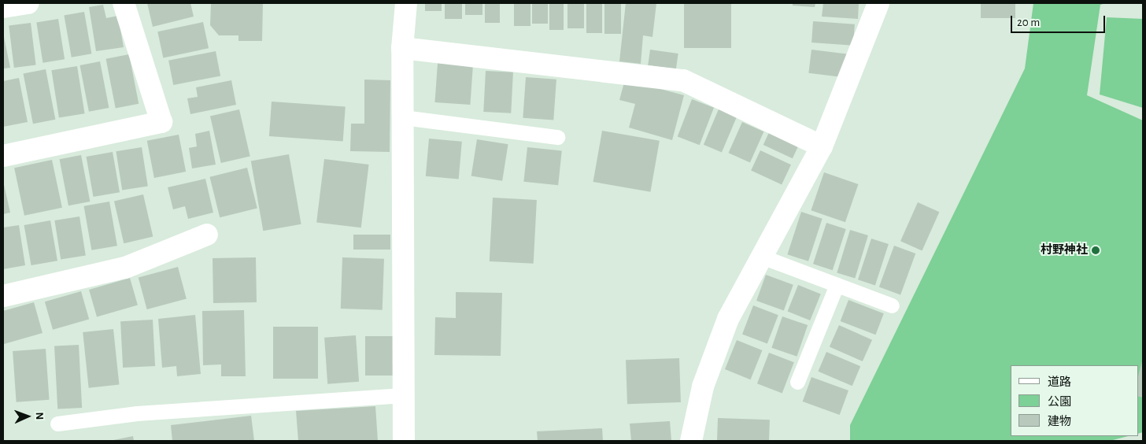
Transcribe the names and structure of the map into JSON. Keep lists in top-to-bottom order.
{
  "places": ["村野神社"],
  "legend": ["道路", "公園", "建物"],
  "scale_bar": "20 m",
  "north": "right"
}
